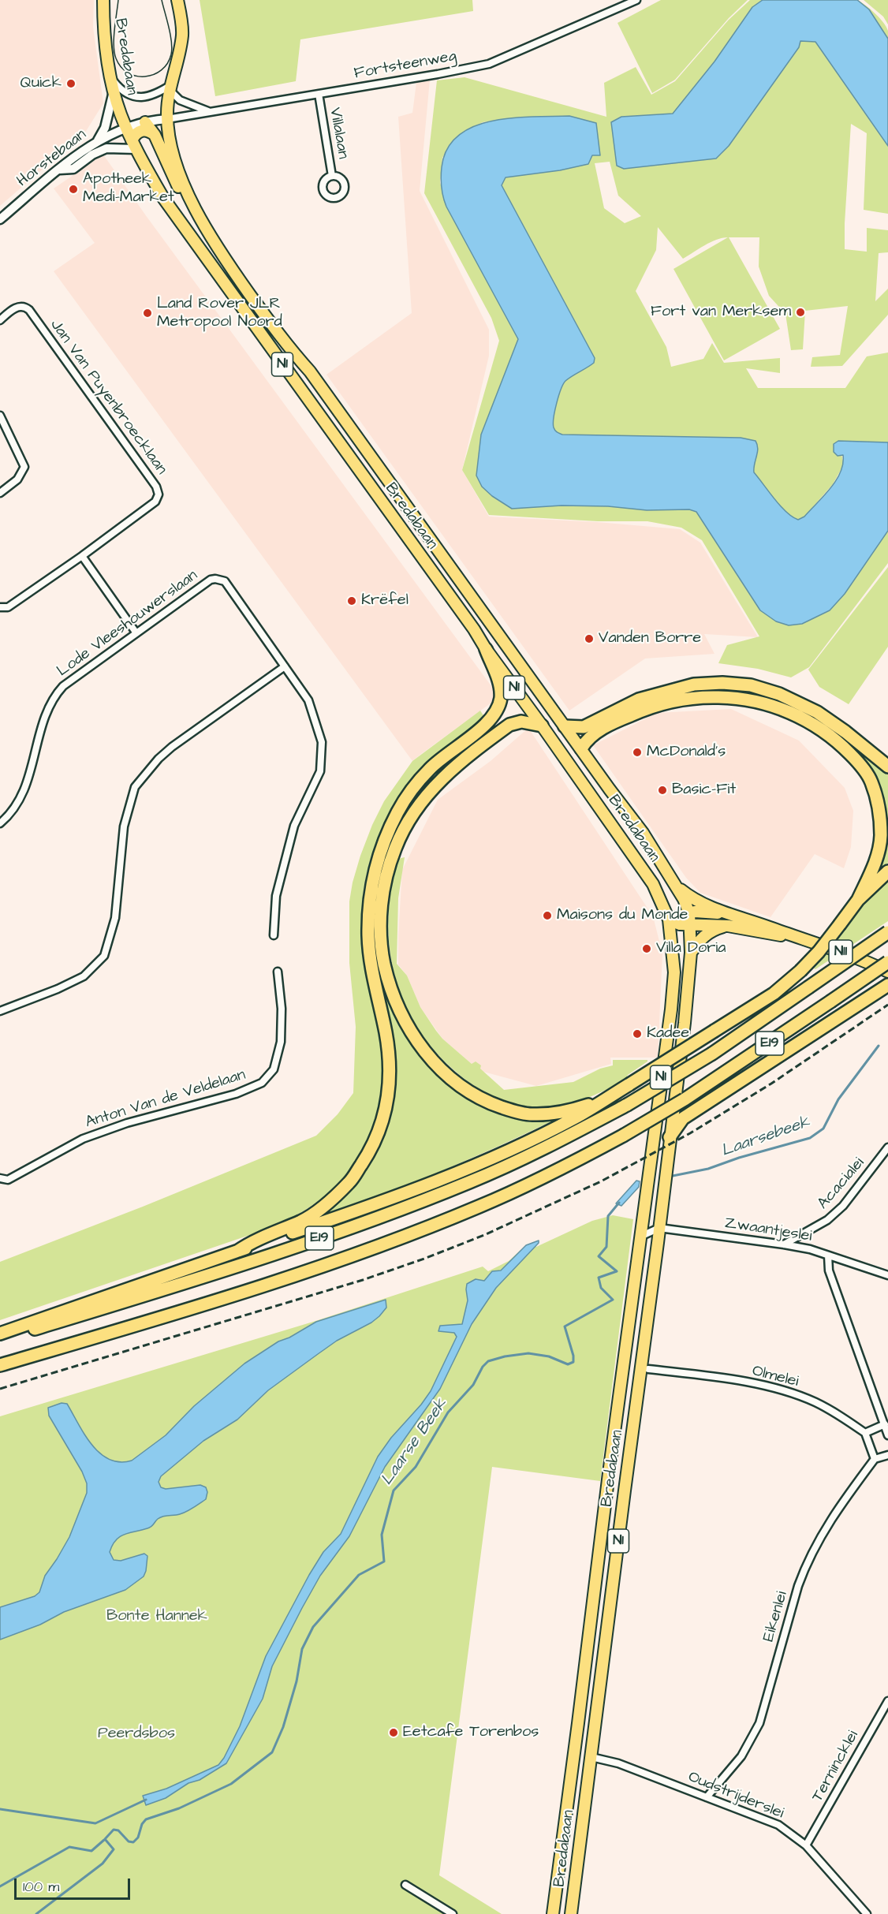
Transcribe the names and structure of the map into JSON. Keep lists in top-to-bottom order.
{
  "streets": {
    "highway": ["E19"],
    "main road": ["Bredabaan", "N1", "N11"],
    "street": [
      "Fortsteenweg",
      "Villalaan",
      "Horstebaan",
      "Jan Van Puyenbroecklaan",
      "Lode Vleeshouwerslaan",
      "Anton Van de Veldelaan",
      "Acacialei",
      "Zwaantjeslei",
      "Olmelei",
      "Eikenlei",
      "Ternincklei",
      "Oudstrijderslei"
    ]
  },
  "crossings": [
    ["Bredabaan", "Fortsteenweg"],
    ["Bredabaan", "Horstebaan"],
    ["Bredabaan", "N11"],
    ["Bredabaan", "Zwaantjeslei"],
    ["Bredabaan", "Oudstrijderslei"],
    ["Fortsteenweg", "Villalaan"],
    ["Fortsteenweg", "Horstebaan"],
    ["Acacialei", "Zwaantjeslei"],
    ["Eikenlei", "Oudstrijderslei"],
    ["Ternincklei", "Oudstrijderslei"]
  ],
  "water": ["Laarsebeek", "Laarse Beek"],
  "parks": ["Bonte Hannek", "Peerdsbos"],
  "places": [
    "Quick",
    "Apotheek Medi-Market",
    "Fort van Merksem",
    "Land Rover JLR Metropool Noord",
    "Krëfel",
    "Vanden Borre",
    "McDonald's",
    "Basic-Fit",
    "Maisons du Monde",
    "Villa Doria",
    "Kadee",
    "Eetcafe Torenbos"
  ],
  "scale_bar": "100 m"
}
